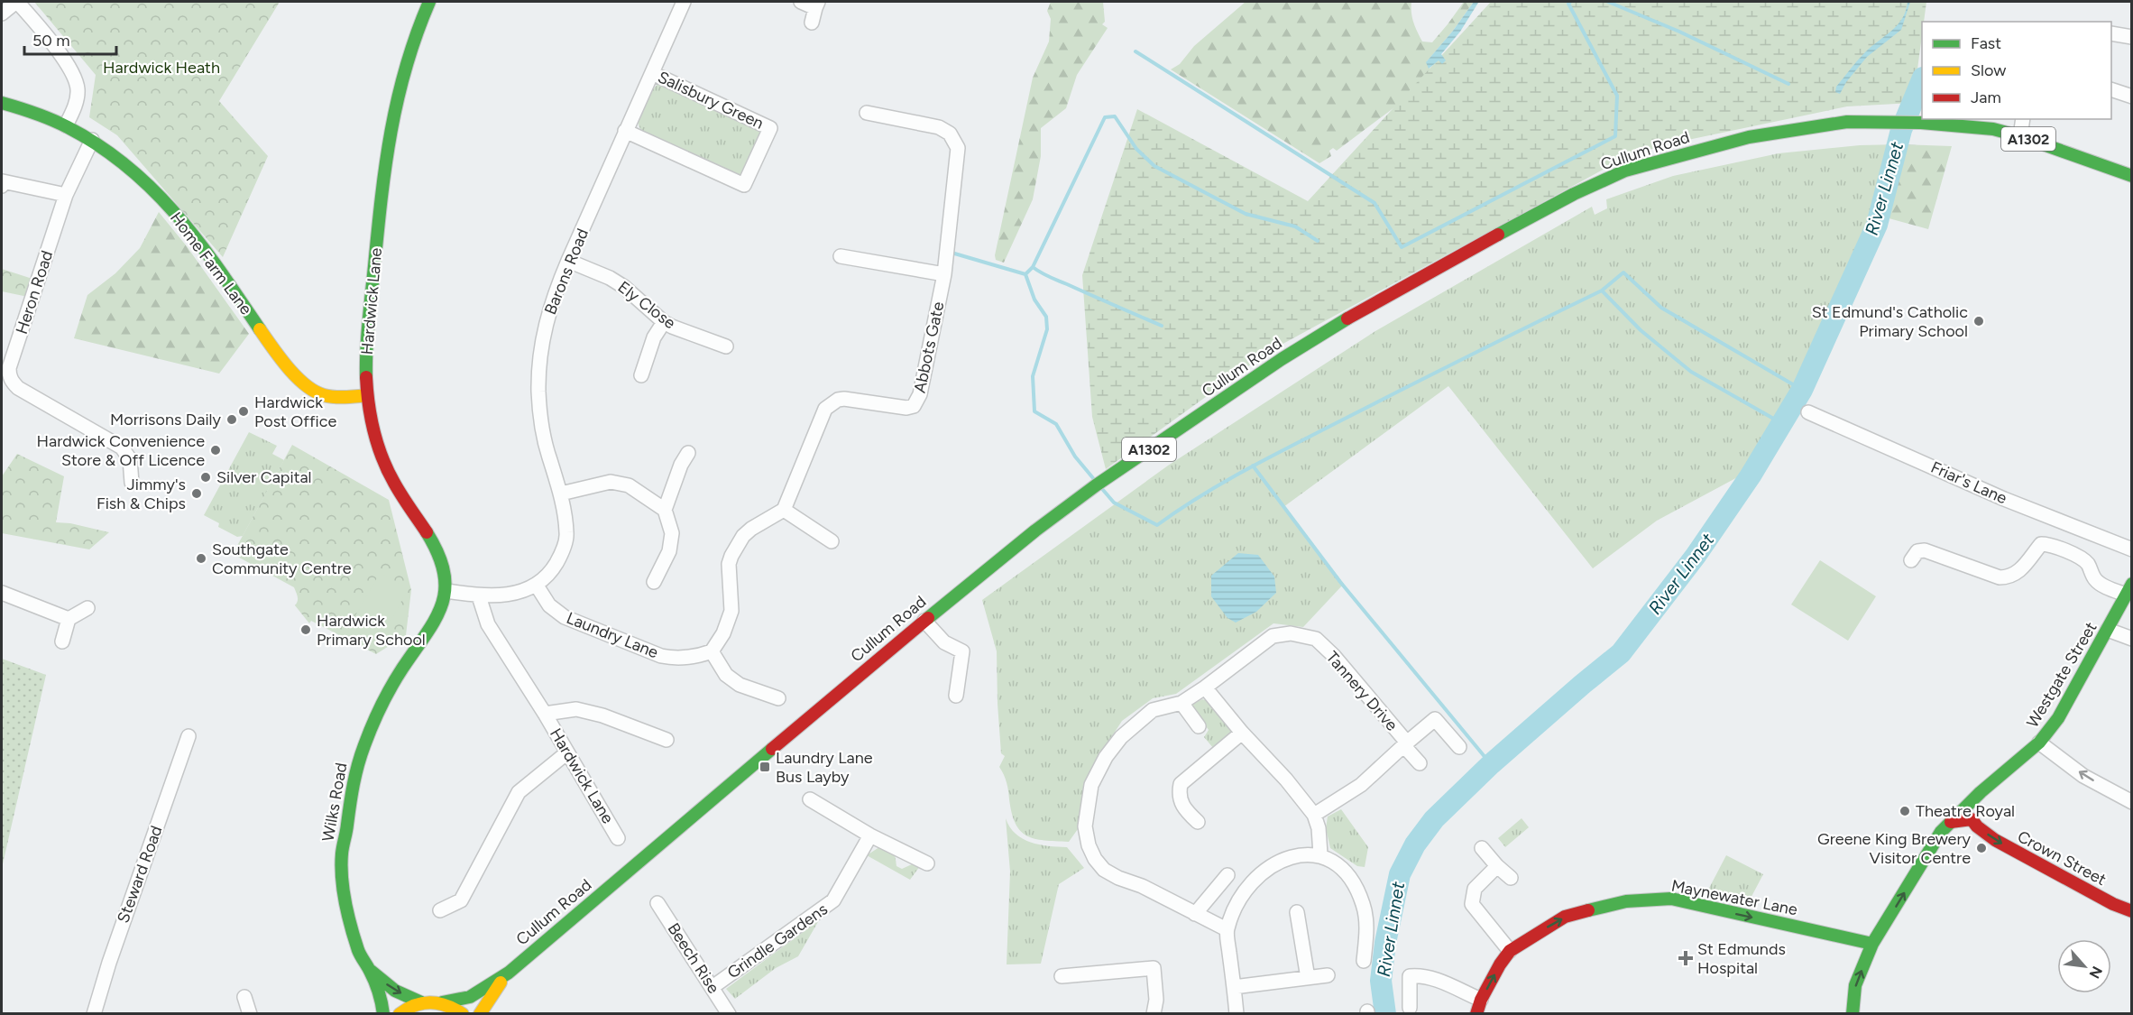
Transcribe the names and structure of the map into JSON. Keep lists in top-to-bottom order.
{
  "streets": {
    "street": [
      "Salisbury Green",
      "A1302",
      "Cullum Road",
      "Home Farm Lane",
      "Barons Road",
      "Heron Road",
      "Hardwick Lane",
      "Ely Close",
      "Abbots Gate",
      "Friar's Lane",
      "Laundry Lane",
      "Westgate Street",
      "Tannery Drive",
      "Wilks Road",
      "Crown Street",
      "Steward Road",
      "Maynewater Lane",
      "Grindle Gardens",
      "Beech Rise"
    ]
  },
  "crossings": [
    ["Salisbury Green", "Barons Road"],
    ["Cullum Road", "Wilks Road"],
    ["Home Farm Lane", "Heron Road"],
    ["Home Farm Lane", "Hardwick Lane"],
    ["Barons Road", "Ely Close"],
    ["Barons Road", "Laundry Lane"],
    ["Hardwick Lane", "Wilks Road"],
    ["Westgate Street", "Crown Street"],
    ["Westgate Street", "Maynewater Lane"],
    ["Grindle Gardens", "Beech Rise"]
  ],
  "one_way": ["Westgate Street", "Maynewater Lane"],
  "water": ["River Linnet"],
  "parks": ["Hardwick Heath"],
  "places": {
    "other": [
      "St Edmund's Catholic Primary School",
      "Hardwick Post Office",
      "Morrisons Daily",
      "Hardwick Convenience Store & Off Licence",
      "Silver Capital",
      "Jimmy's Fish & Chips",
      "Southgate Community Centre",
      "Hardwick Primary School",
      "Theatre Royal",
      "Greene King Brewery Visitor Centre"
    ],
    "transit": ["Laundry Lane Bus Layby"],
    "health": ["St Edmunds Hospital"]
  },
  "legend": ["Fast", "Slow", "Jam"],
  "scale_bar": "50 m",
  "north": "bottom right"
}
